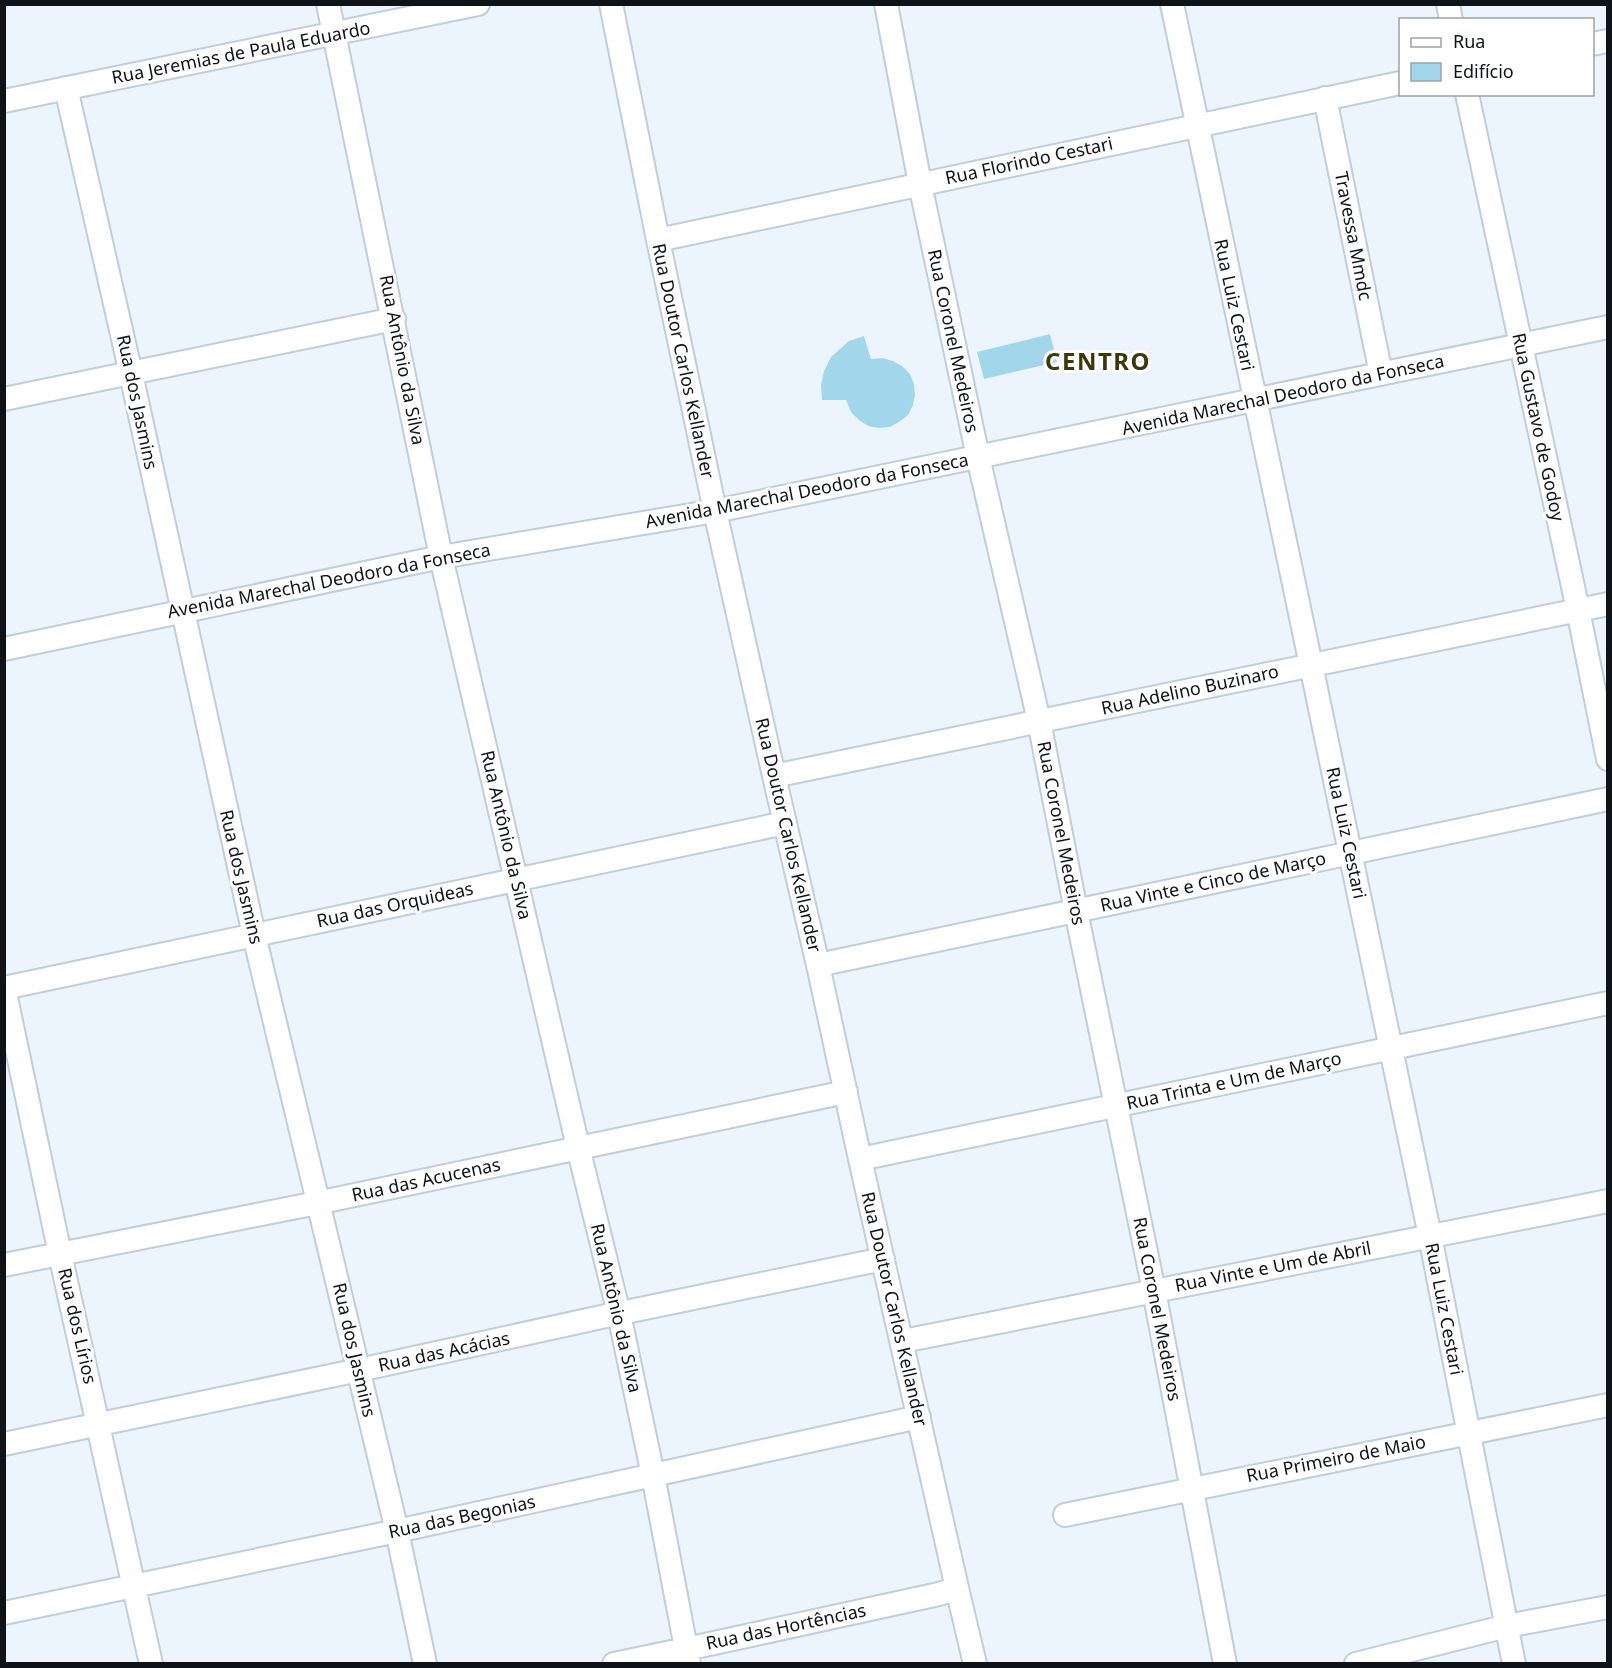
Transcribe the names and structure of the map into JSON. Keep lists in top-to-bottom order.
{
  "streets": {
    "street": [
      "Rua Jeremias de Paula Eduardo",
      "Rua Florindo Cestari",
      "Travessa Mmdc",
      "Rua Luiz Cestari",
      "Rua Coronel Medeiros",
      "Rua Antônio da Silva",
      "Rua Doutor Carlos Kellander",
      "Avenida Marechal Deodoro da Fonseca",
      "Rua dos Jasmins",
      "Rua Gustavo de Godoy",
      "Rua Adelino Buzinaro",
      "Rua Vinte e Cinco de Março",
      "Rua das Orquideas",
      "Rua Trinta e Um de Março",
      "Rua das Acucenas",
      "Rua Vinte e Um de Abril",
      "Rua dos Lírios",
      "Rua das Acácias",
      "Rua Primeiro de Maio",
      "Rua das Begonias",
      "Rua das Hortências"
    ]
  },
  "crossings": [
    ["Rua Jeremias de Paula Eduardo", "Rua Antônio da Silva"],
    ["Rua Jeremias de Paula Eduardo", "Rua dos Jasmins"],
    ["Rua Florindo Cestari", "Travessa Mmdc"],
    ["Rua Florindo Cestari", "Rua Luiz Cestari"],
    ["Rua Florindo Cestari", "Rua Coronel Medeiros"],
    ["Rua Florindo Cestari", "Rua Doutor Carlos Kellander"],
    ["Travessa Mmdc", "Avenida Marechal Deodoro da Fonseca"],
    ["Rua Luiz Cestari", "Avenida Marechal Deodoro da Fonseca"],
    ["Rua Luiz Cestari", "Rua Adelino Buzinaro"],
    ["Rua Luiz Cestari", "Rua Vinte e Cinco de Março"],
    ["Rua Luiz Cestari", "Rua Trinta e Um de Março"],
    ["Rua Luiz Cestari", "Rua Vinte e Um de Abril"],
    ["Rua Luiz Cestari", "Rua Primeiro de Maio"],
    ["Rua Coronel Medeiros", "Avenida Marechal Deodoro da Fonseca"],
    ["Rua Coronel Medeiros", "Rua Adelino Buzinaro"],
    ["Rua Coronel Medeiros", "Rua Vinte e Cinco de Março"],
    ["Rua Coronel Medeiros", "Rua Trinta e Um de Março"],
    ["Rua Coronel Medeiros", "Rua Vinte e Um de Abril"],
    ["Rua Coronel Medeiros", "Rua Primeiro de Maio"],
    ["Rua Antônio da Silva", "Avenida Marechal Deodoro da Fonseca"],
    ["Rua Antônio da Silva", "Rua das Orquideas"],
    ["Rua Antônio da Silva", "Rua das Acucenas"],
    ["Rua Antônio da Silva", "Rua das Acácias"],
    ["Rua Antônio da Silva", "Rua das Begonias"],
    ["Rua Antônio da Silva", "Rua das Hortências"],
    ["Rua Doutor Carlos Kellander", "Avenida Marechal Deodoro da Fonseca"],
    ["Rua Doutor Carlos Kellander", "Rua Adelino Buzinaro"],
    ["Rua Doutor Carlos Kellander", "Rua Vinte e Cinco de Março"],
    ["Rua Doutor Carlos Kellander", "Rua das Orquideas"],
    ["Rua Doutor Carlos Kellander", "Rua Trinta e Um de Março"],
    ["Rua Doutor Carlos Kellander", "Rua das Acucenas"],
    ["Rua Doutor Carlos Kellander", "Rua Vinte e Um de Abril"],
    ["Rua Doutor Carlos Kellander", "Rua das Acácias"],
    ["Rua Doutor Carlos Kellander", "Rua das Begonias"],
    ["Rua Doutor Carlos Kellander", "Rua das Hortências"],
    ["Avenida Marechal Deodoro da Fonseca", "Rua dos Jasmins"],
    ["Avenida Marechal Deodoro da Fonseca", "Rua Gustavo de Godoy"],
    ["Rua dos Jasmins", "Rua das Orquideas"],
    ["Rua dos Jasmins", "Rua das Acucenas"],
    ["Rua dos Jasmins", "Rua das Acácias"],
    ["Rua dos Jasmins", "Rua das Begonias"],
    ["Rua Gustavo de Godoy", "Rua Adelino Buzinaro"],
    ["Rua das Orquideas", "Rua dos Lírios"],
    ["Rua das Acucenas", "Rua dos Lírios"],
    ["Rua dos Lírios", "Rua das Acácias"],
    ["Rua dos Lírios", "Rua das Begonias"]
  ],
  "districts": ["CENTRO"],
  "legend": ["Rua", "Edifício"]
}
